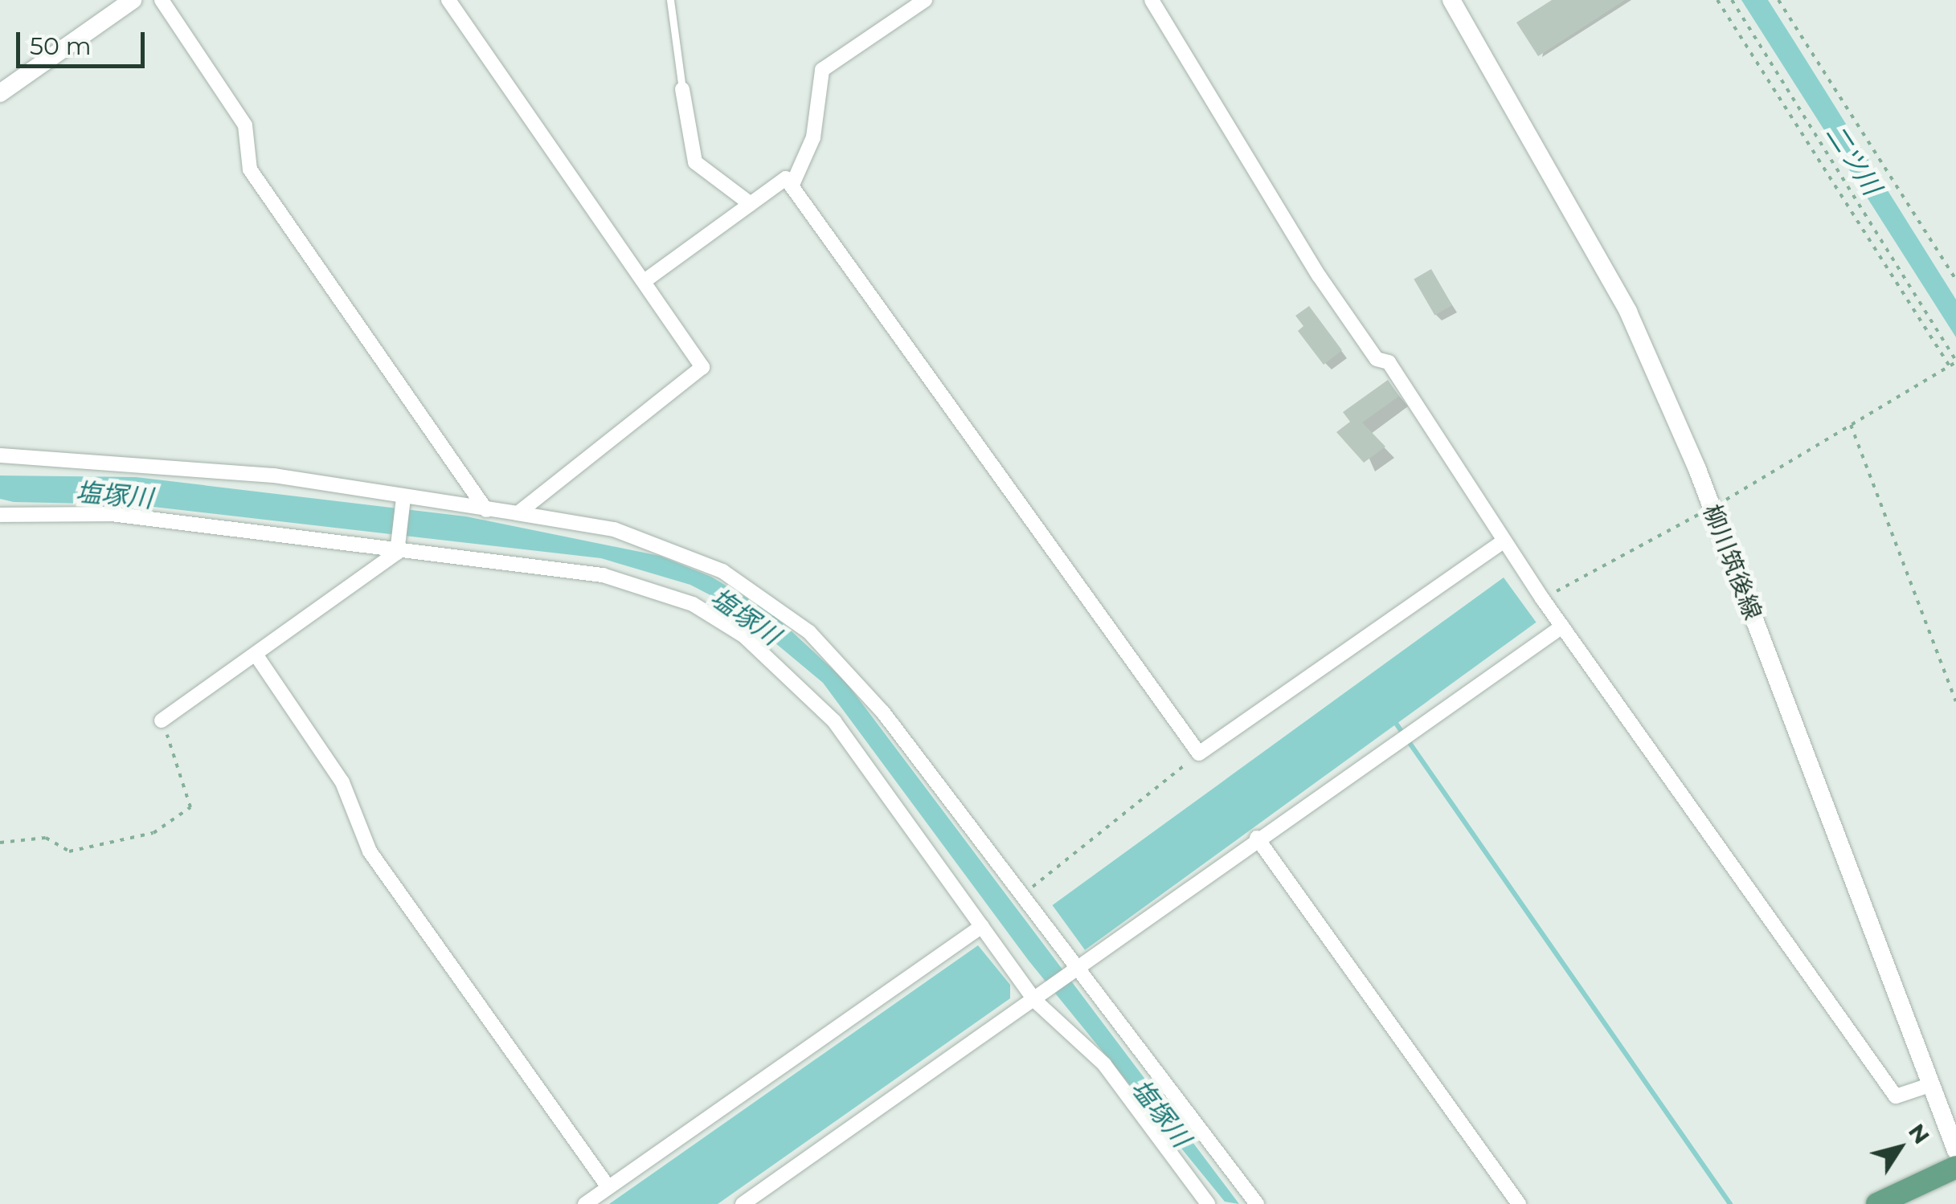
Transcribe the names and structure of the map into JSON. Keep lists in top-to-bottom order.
{
  "streets": {
    "main road": ["柳川筑後線"]
  },
  "water": ["二ツ川", "塩塚川"],
  "scale_bar": "50 m",
  "north": "top right"
}
